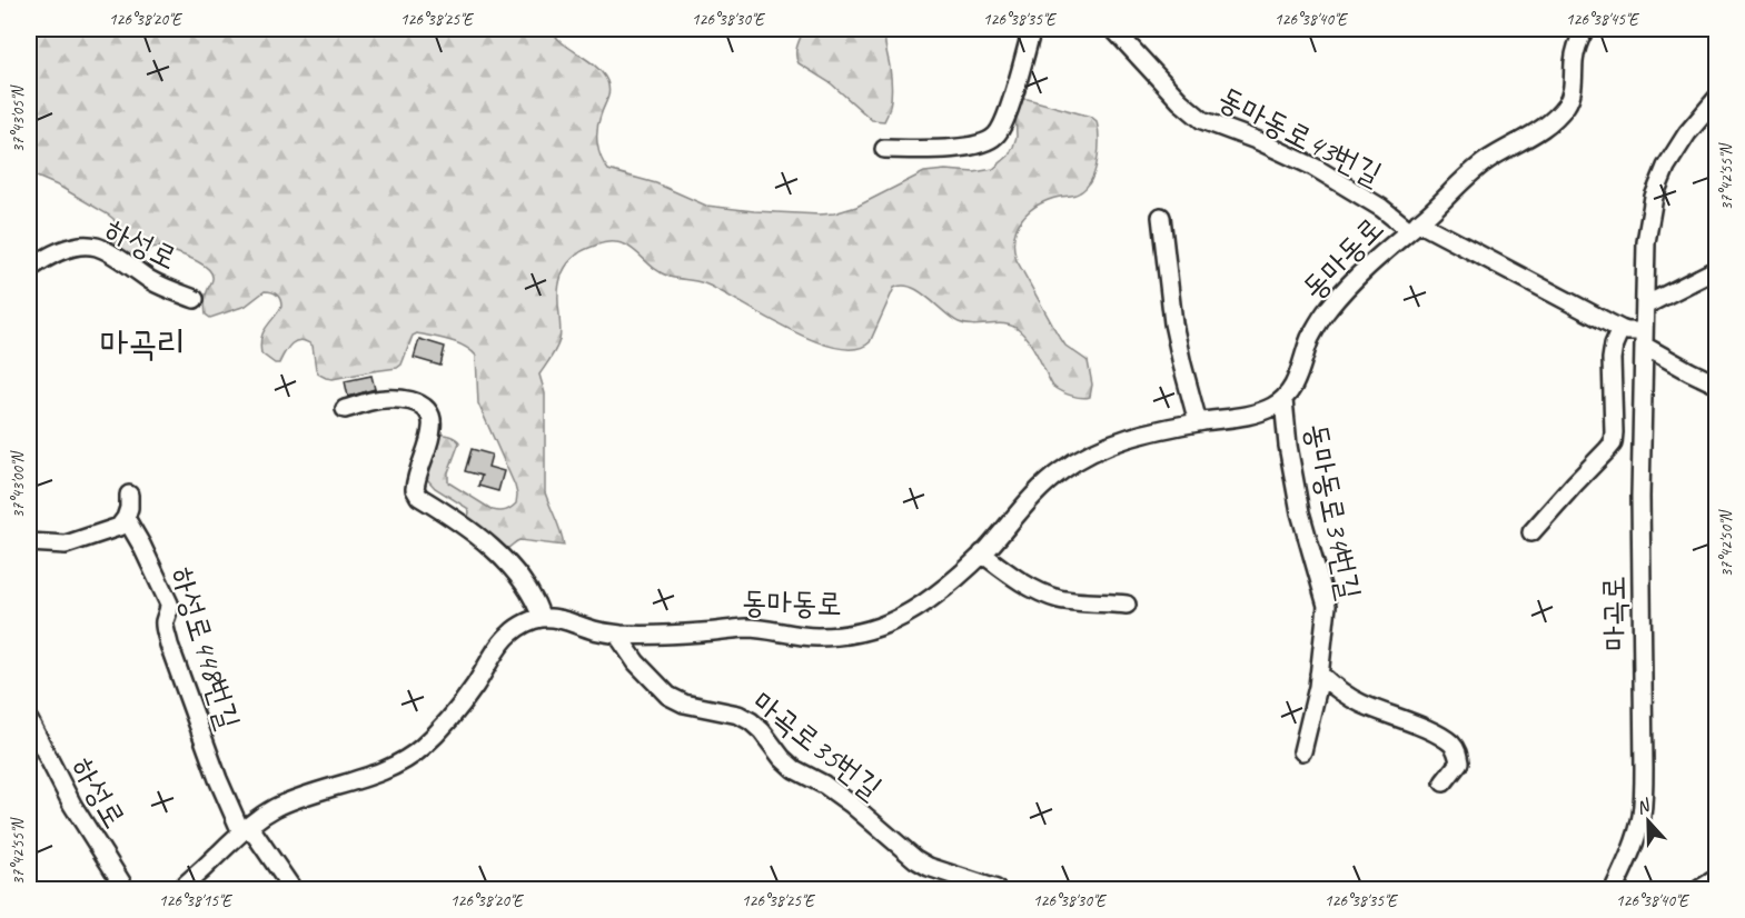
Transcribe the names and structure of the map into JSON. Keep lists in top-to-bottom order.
{
  "streets": {
    "street": [
      "동마동로43번길",
      "하성로",
      "동마동로",
      "동마동로34번길",
      "마곡로",
      "하성로448번길",
      "마곡로35번길"
    ]
  },
  "crossings": [
    ["동마동로43번길", "동마동로"],
    ["동마동로", "동마동로34번길"],
    ["동마동로", "마곡로35번길"]
  ],
  "districts": ["마곡리"],
  "north": "top",
  "coordinates": [
    "126°38'20\"E",
    "126°38'25\"E",
    "126°38'30\"E",
    "126°38'35\"E",
    "126°38'40\"E",
    "126°38'45\"E",
    "37°43'05\"N",
    "37°42'55\"N",
    "37°43'00\"N",
    "37°42'50\"N",
    "126°38'15\"E"
  ]
}
